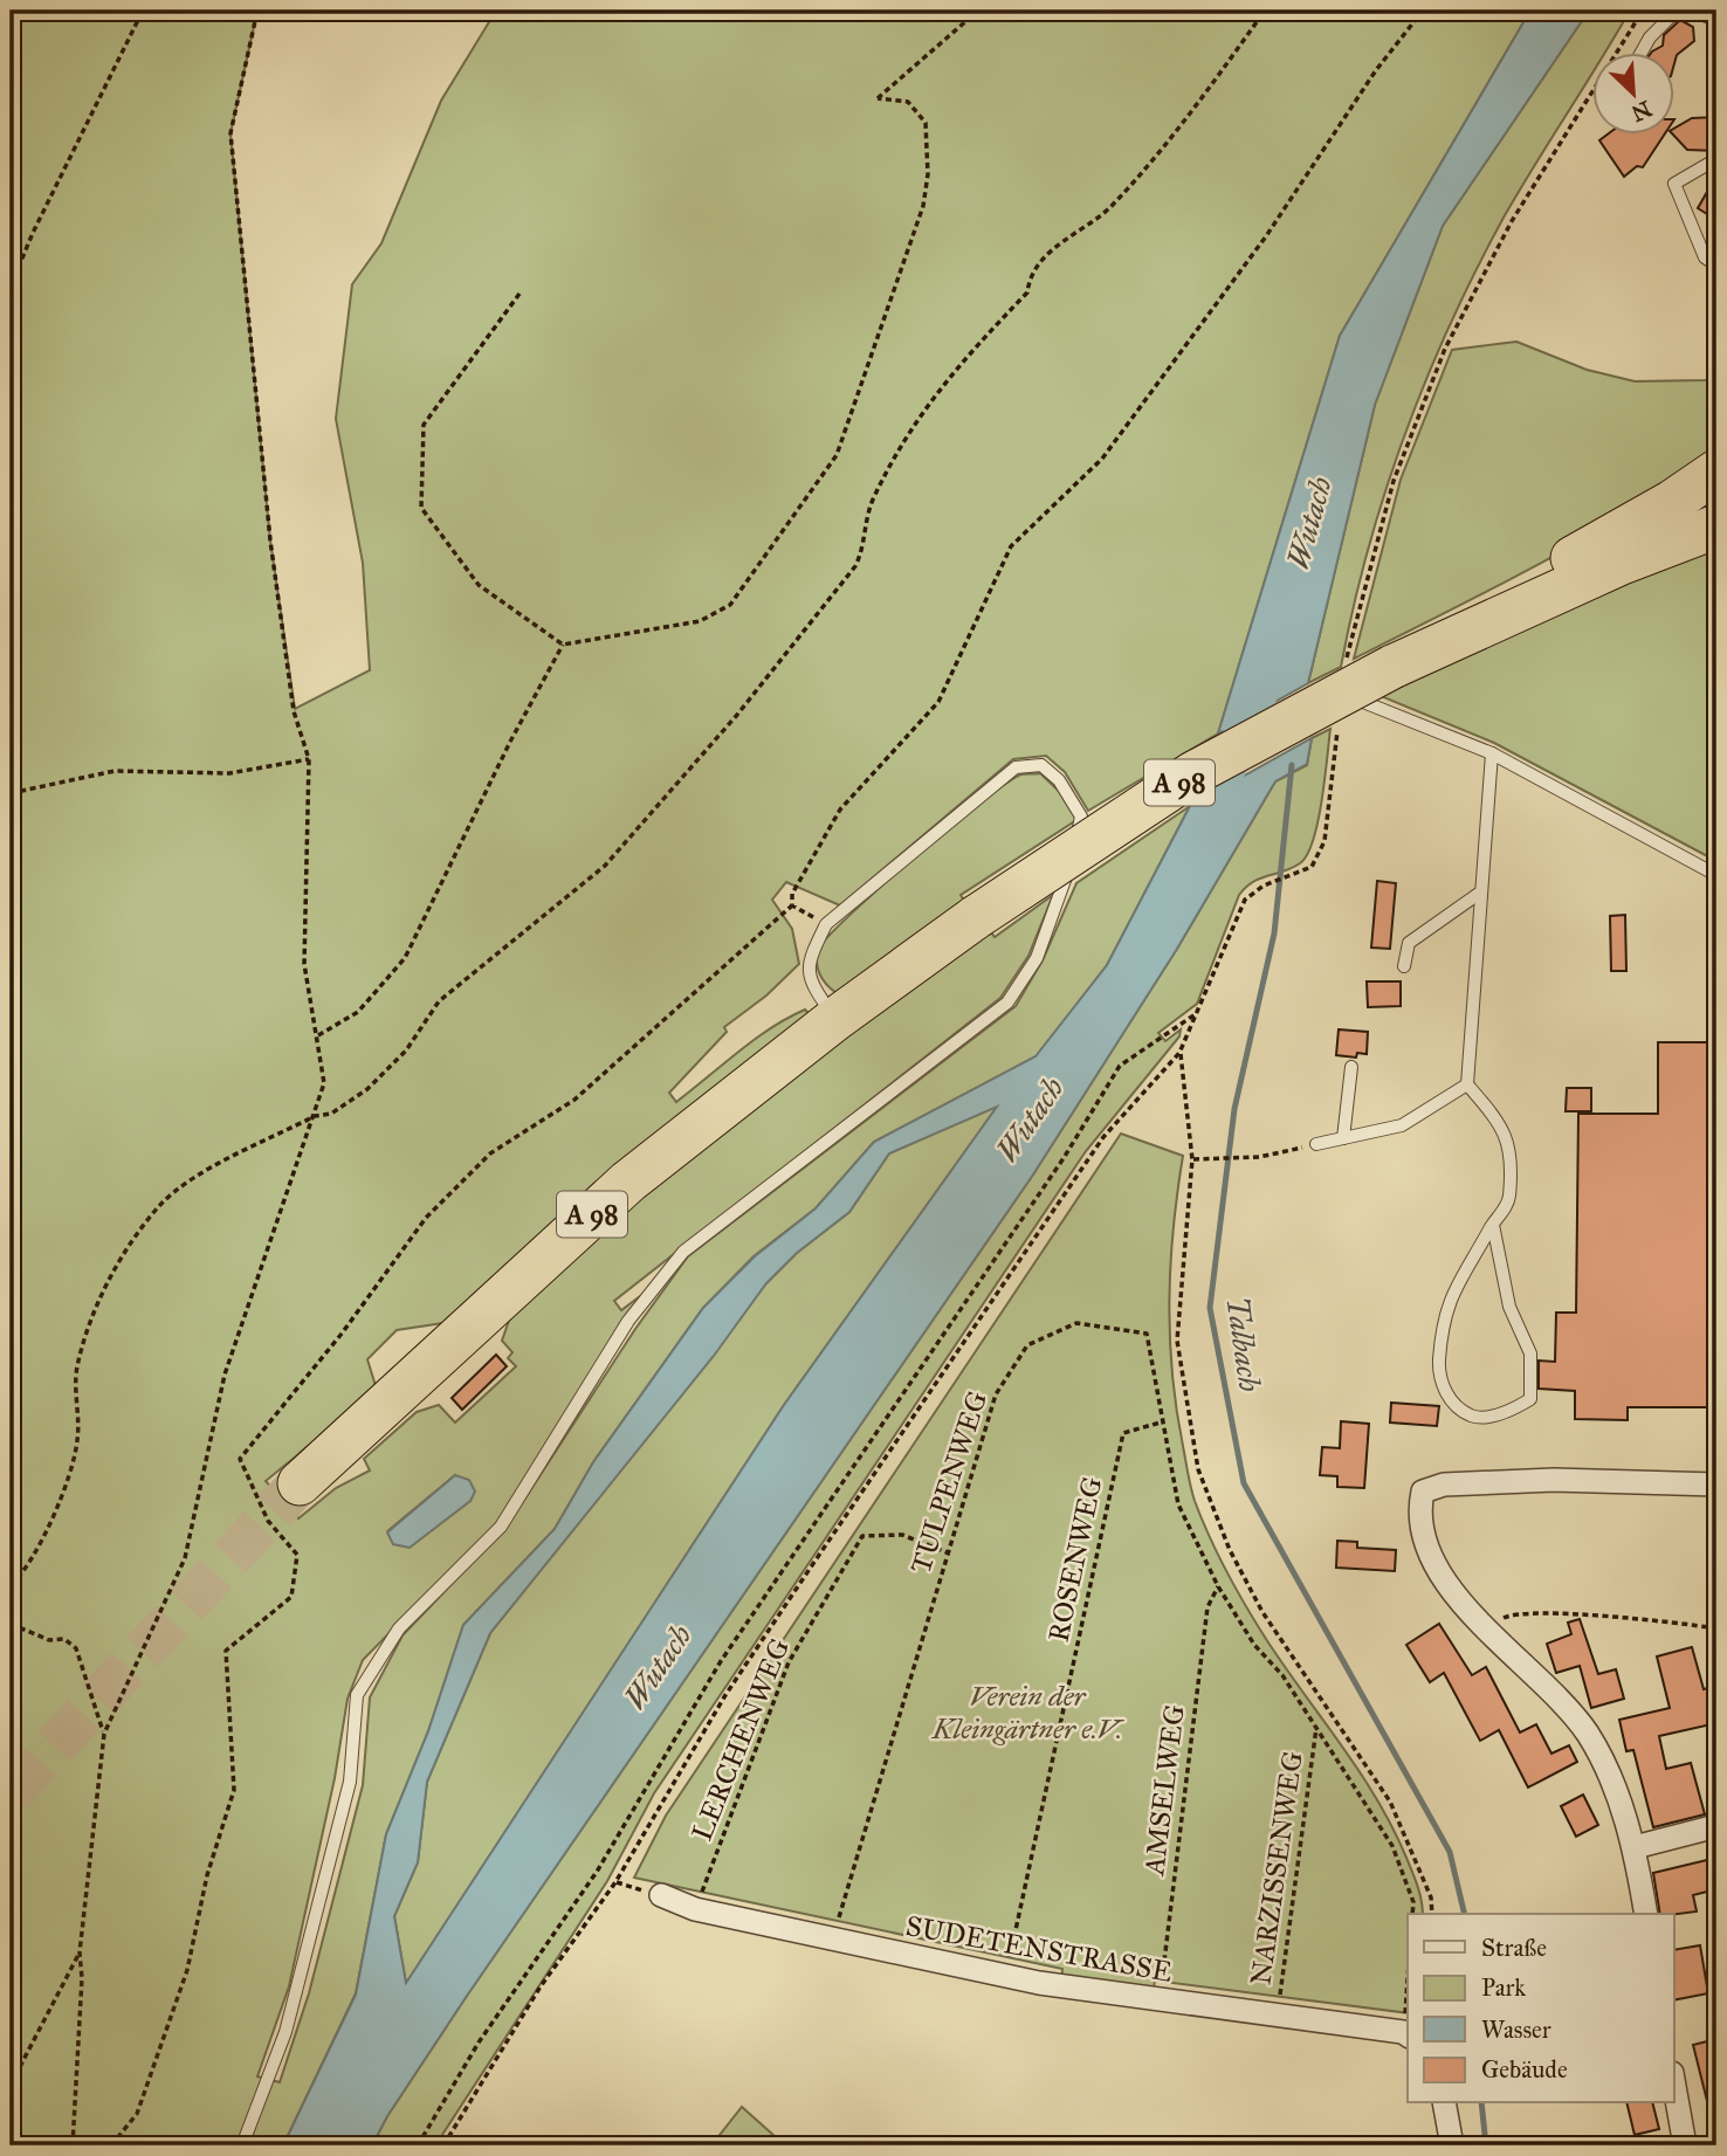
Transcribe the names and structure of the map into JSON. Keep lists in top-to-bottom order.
{
  "streets": {
    "highway": ["A 98"],
    "street": ["SUDETENSTRASSE"],
    "path": [
      "TULPENWEG",
      "ROSENWEG",
      "LERCHENWEG",
      "AMSELWEG",
      "NARZISSENWEG"
    ]
  },
  "crossings": [
    ["TULPENWEG", "ROSENWEG"],
    ["TULPENWEG", "LERCHENWEG"],
    ["TULPENWEG", "AMSELWEG"],
    ["TULPENWEG", "NARZISSENWEG"],
    ["TULPENWEG", "SUDETENSTRASSE"],
    ["ROSENWEG", "SUDETENSTRASSE"],
    ["LERCHENWEG", "SUDETENSTRASSE"],
    ["AMSELWEG", "SUDETENSTRASSE"],
    ["NARZISSENWEG", "SUDETENSTRASSE"]
  ],
  "water": ["Wutach", "Talbach"],
  "parks": ["Verein der Kleingärtner e.V."],
  "legend": [
    "Straße",
    "Park",
    "Wasser",
    "Gebäude"
  ],
  "north": "bottom right"
}
